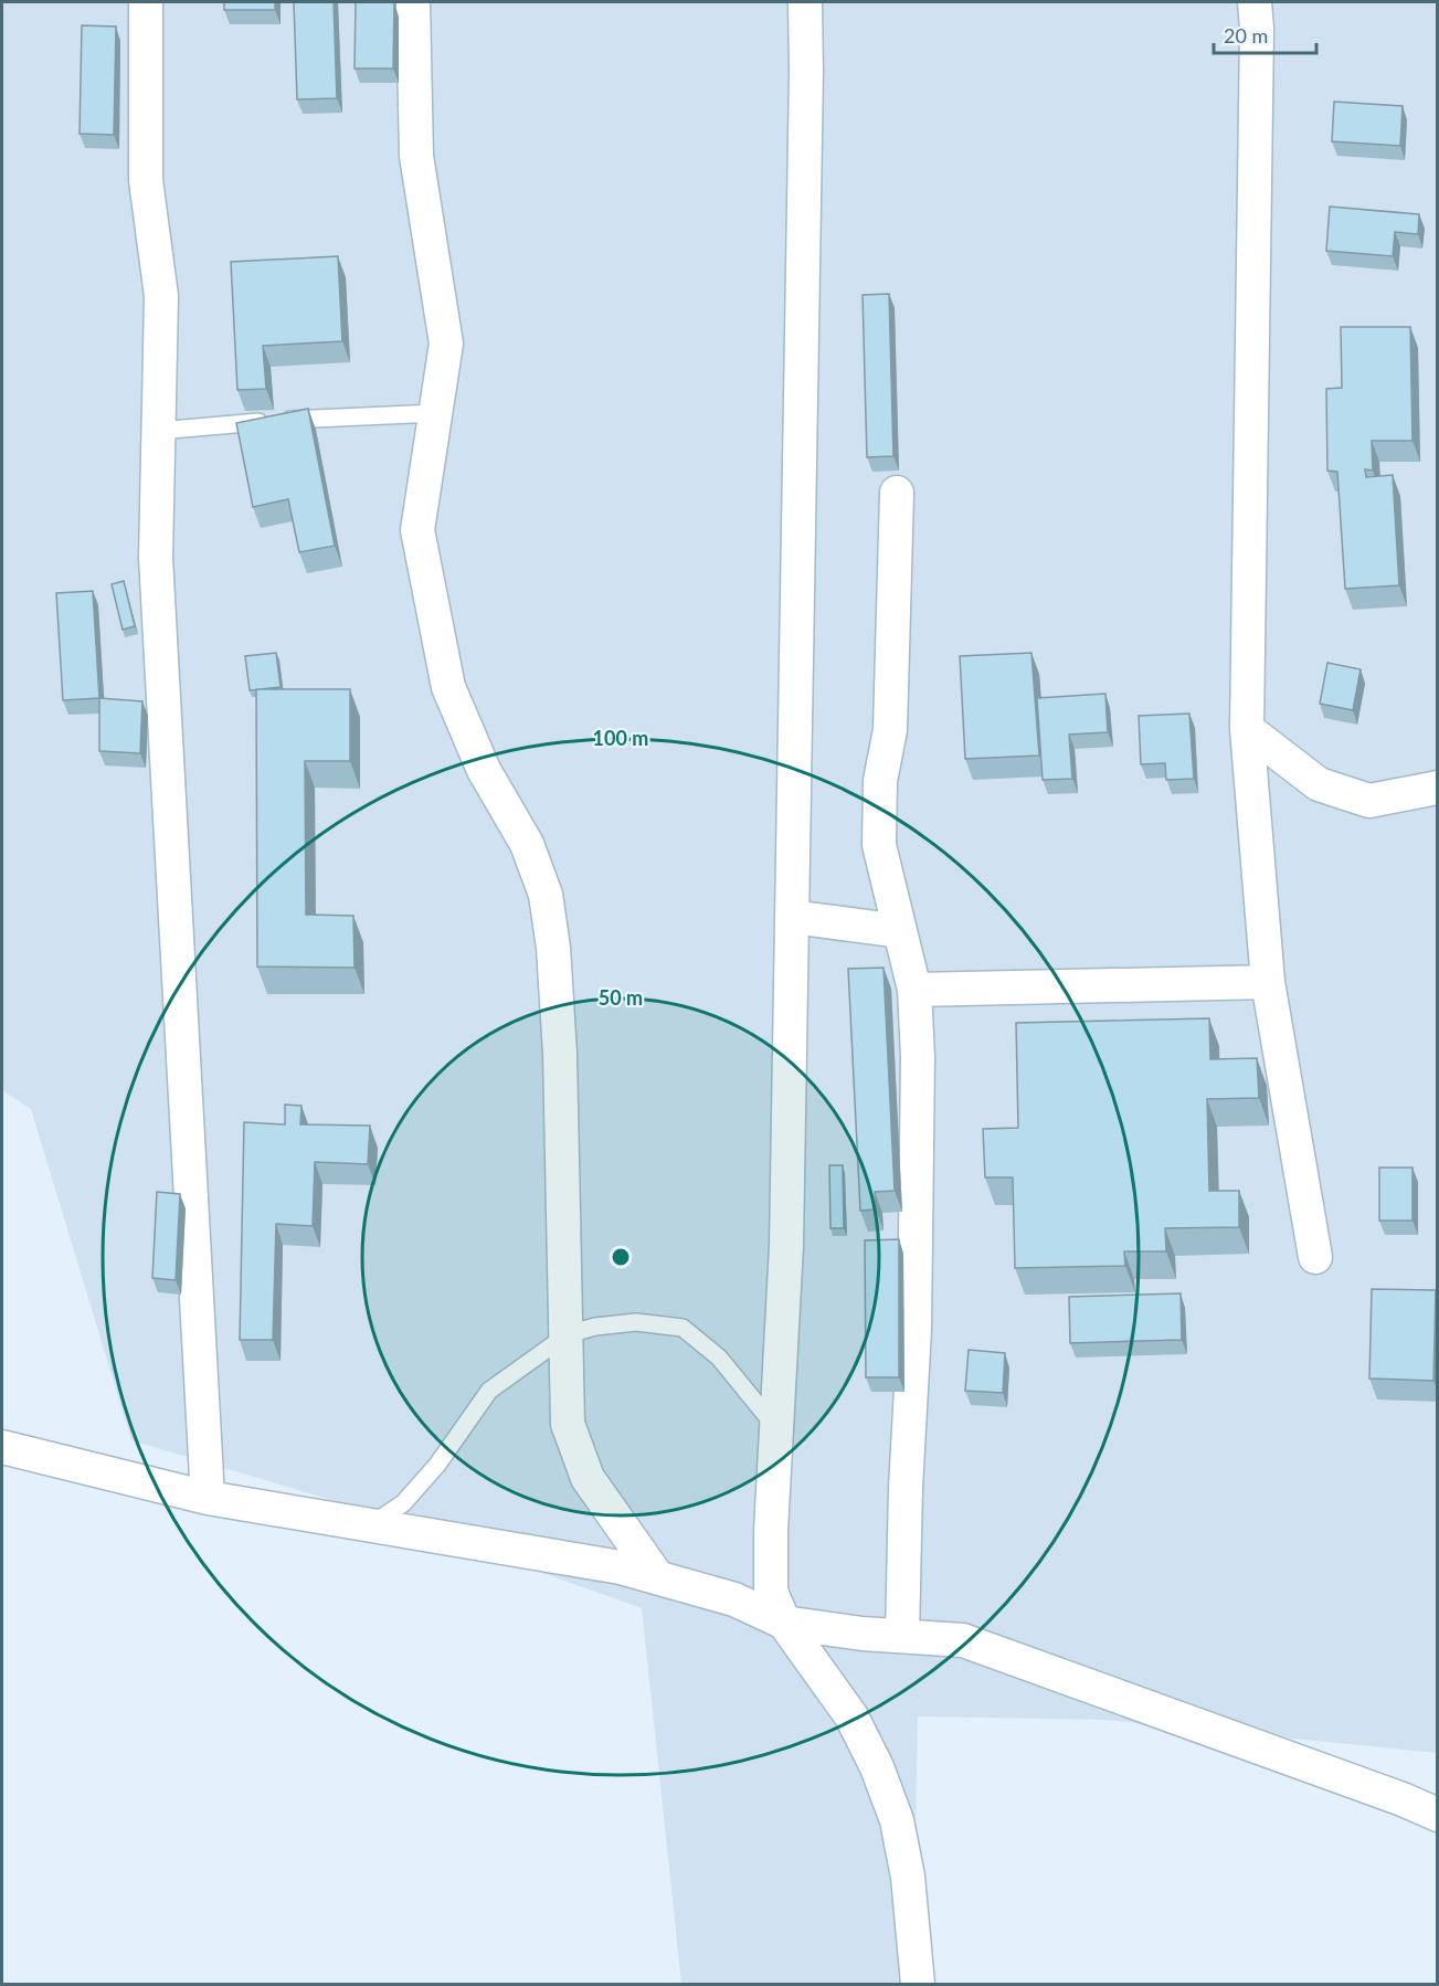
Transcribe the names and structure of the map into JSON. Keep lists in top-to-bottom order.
{
  "scale_bar": "20 m",
  "rings": ["100 m", "50 m"]
}
